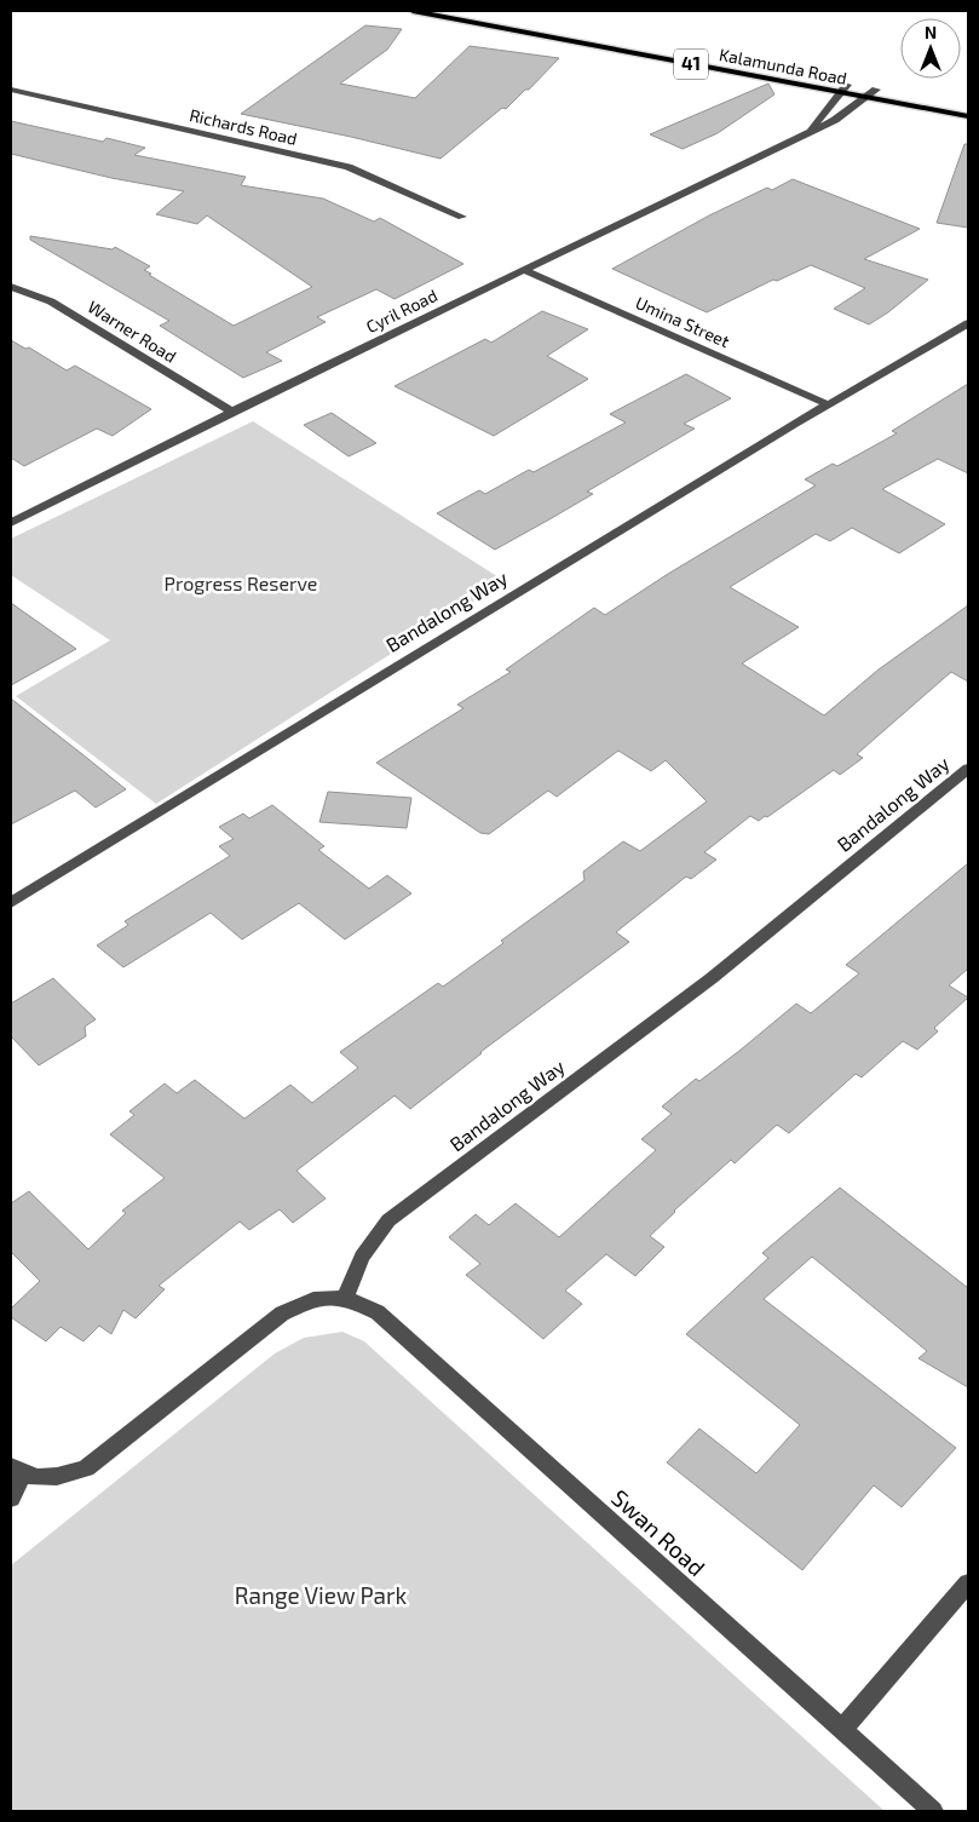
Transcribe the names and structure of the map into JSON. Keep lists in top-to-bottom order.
{
  "streets": {
    "main road": ["41", "Kalamunda Road"],
    "street": [
      "Richards Road",
      "Cyril Road",
      "Umina Street",
      "Warner Road",
      "Bandalong Way",
      "Swan Road"
    ]
  },
  "crossings": [
    ["Kalamunda Road", "Cyril Road"],
    ["Cyril Road", "Umina Street"],
    ["Cyril Road", "Warner Road"],
    ["Umina Street", "Bandalong Way"],
    ["Bandalong Way", "Swan Road"]
  ],
  "parks": ["Progress Reserve", "Range View Park"],
  "north": "top"
}
